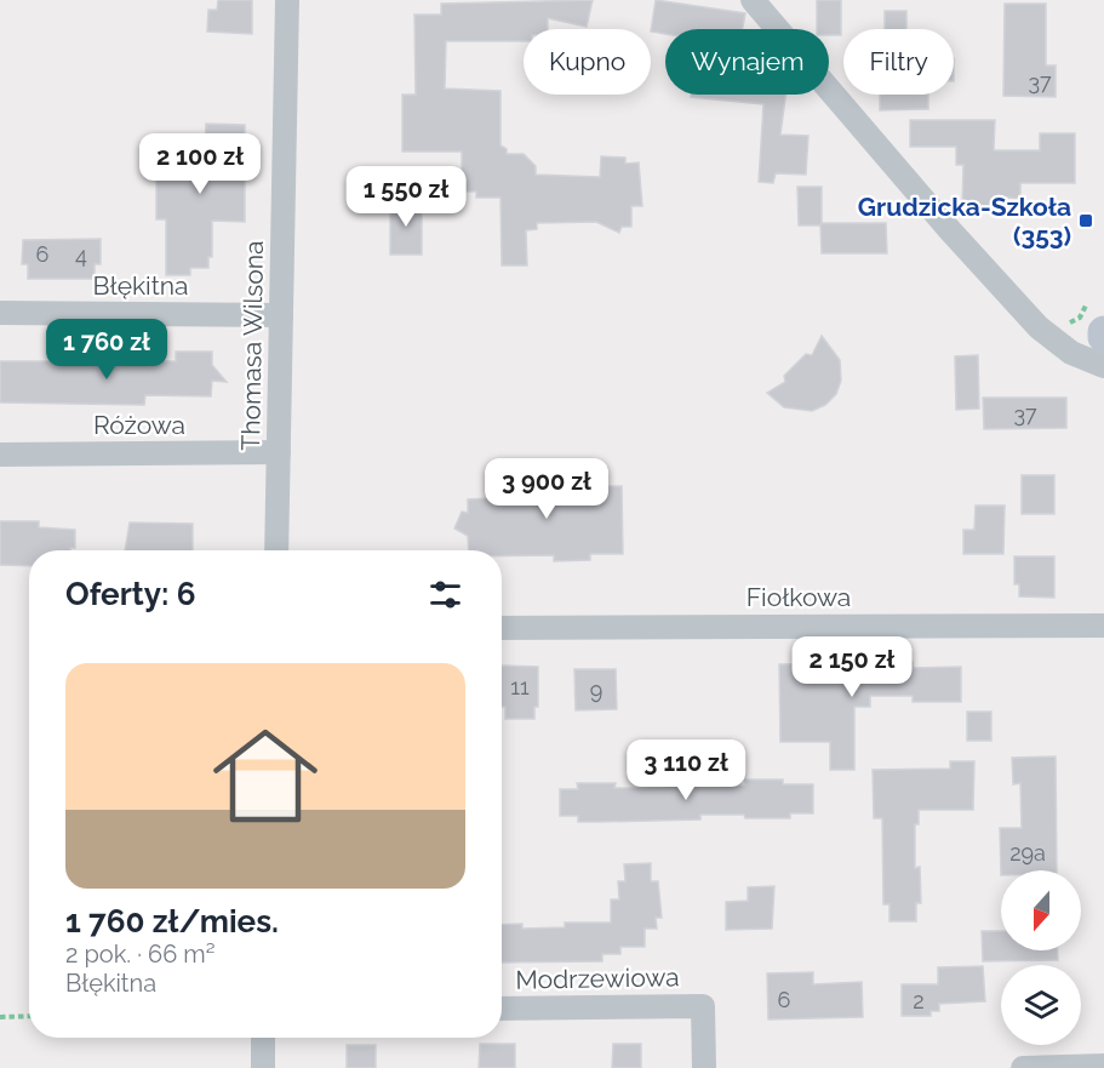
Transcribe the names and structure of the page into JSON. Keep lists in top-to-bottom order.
{
  "streets": {
    "street": [
      "Błękitna",
      "Thomasa Wilsona",
      "Różowa",
      "Fiołkowa",
      "Modrzewiowa"
    ]
  },
  "crossings": [
    ["Błękitna", "Thomasa Wilsona"],
    ["Thomasa Wilsona", "Różowa"]
  ],
  "places": {
    "transit": ["Grudzicka-Szkoła (353)"]
  },
  "house_numbers": [
    "37",
    "6",
    "4",
    "37",
    "11",
    "9",
    "29a",
    "6",
    "2"
  ],
  "north": "bottom",
  "page": {
    "chip": ["Kupno", "Wynajem", "Filtry"],
    "price": [
      "2 100 zł",
      "1 550 zł",
      "1 760 zł",
      "3 900 zł",
      "2 150 zł",
      "3 110 zł"
    ],
    "heading": "Oferty: 6",
    "list": [
      {
        "name": "1 760 zł/mies.",
        "note": "2 pok. · 66 m² · Błękitna"
      }
    ]
  }
}
